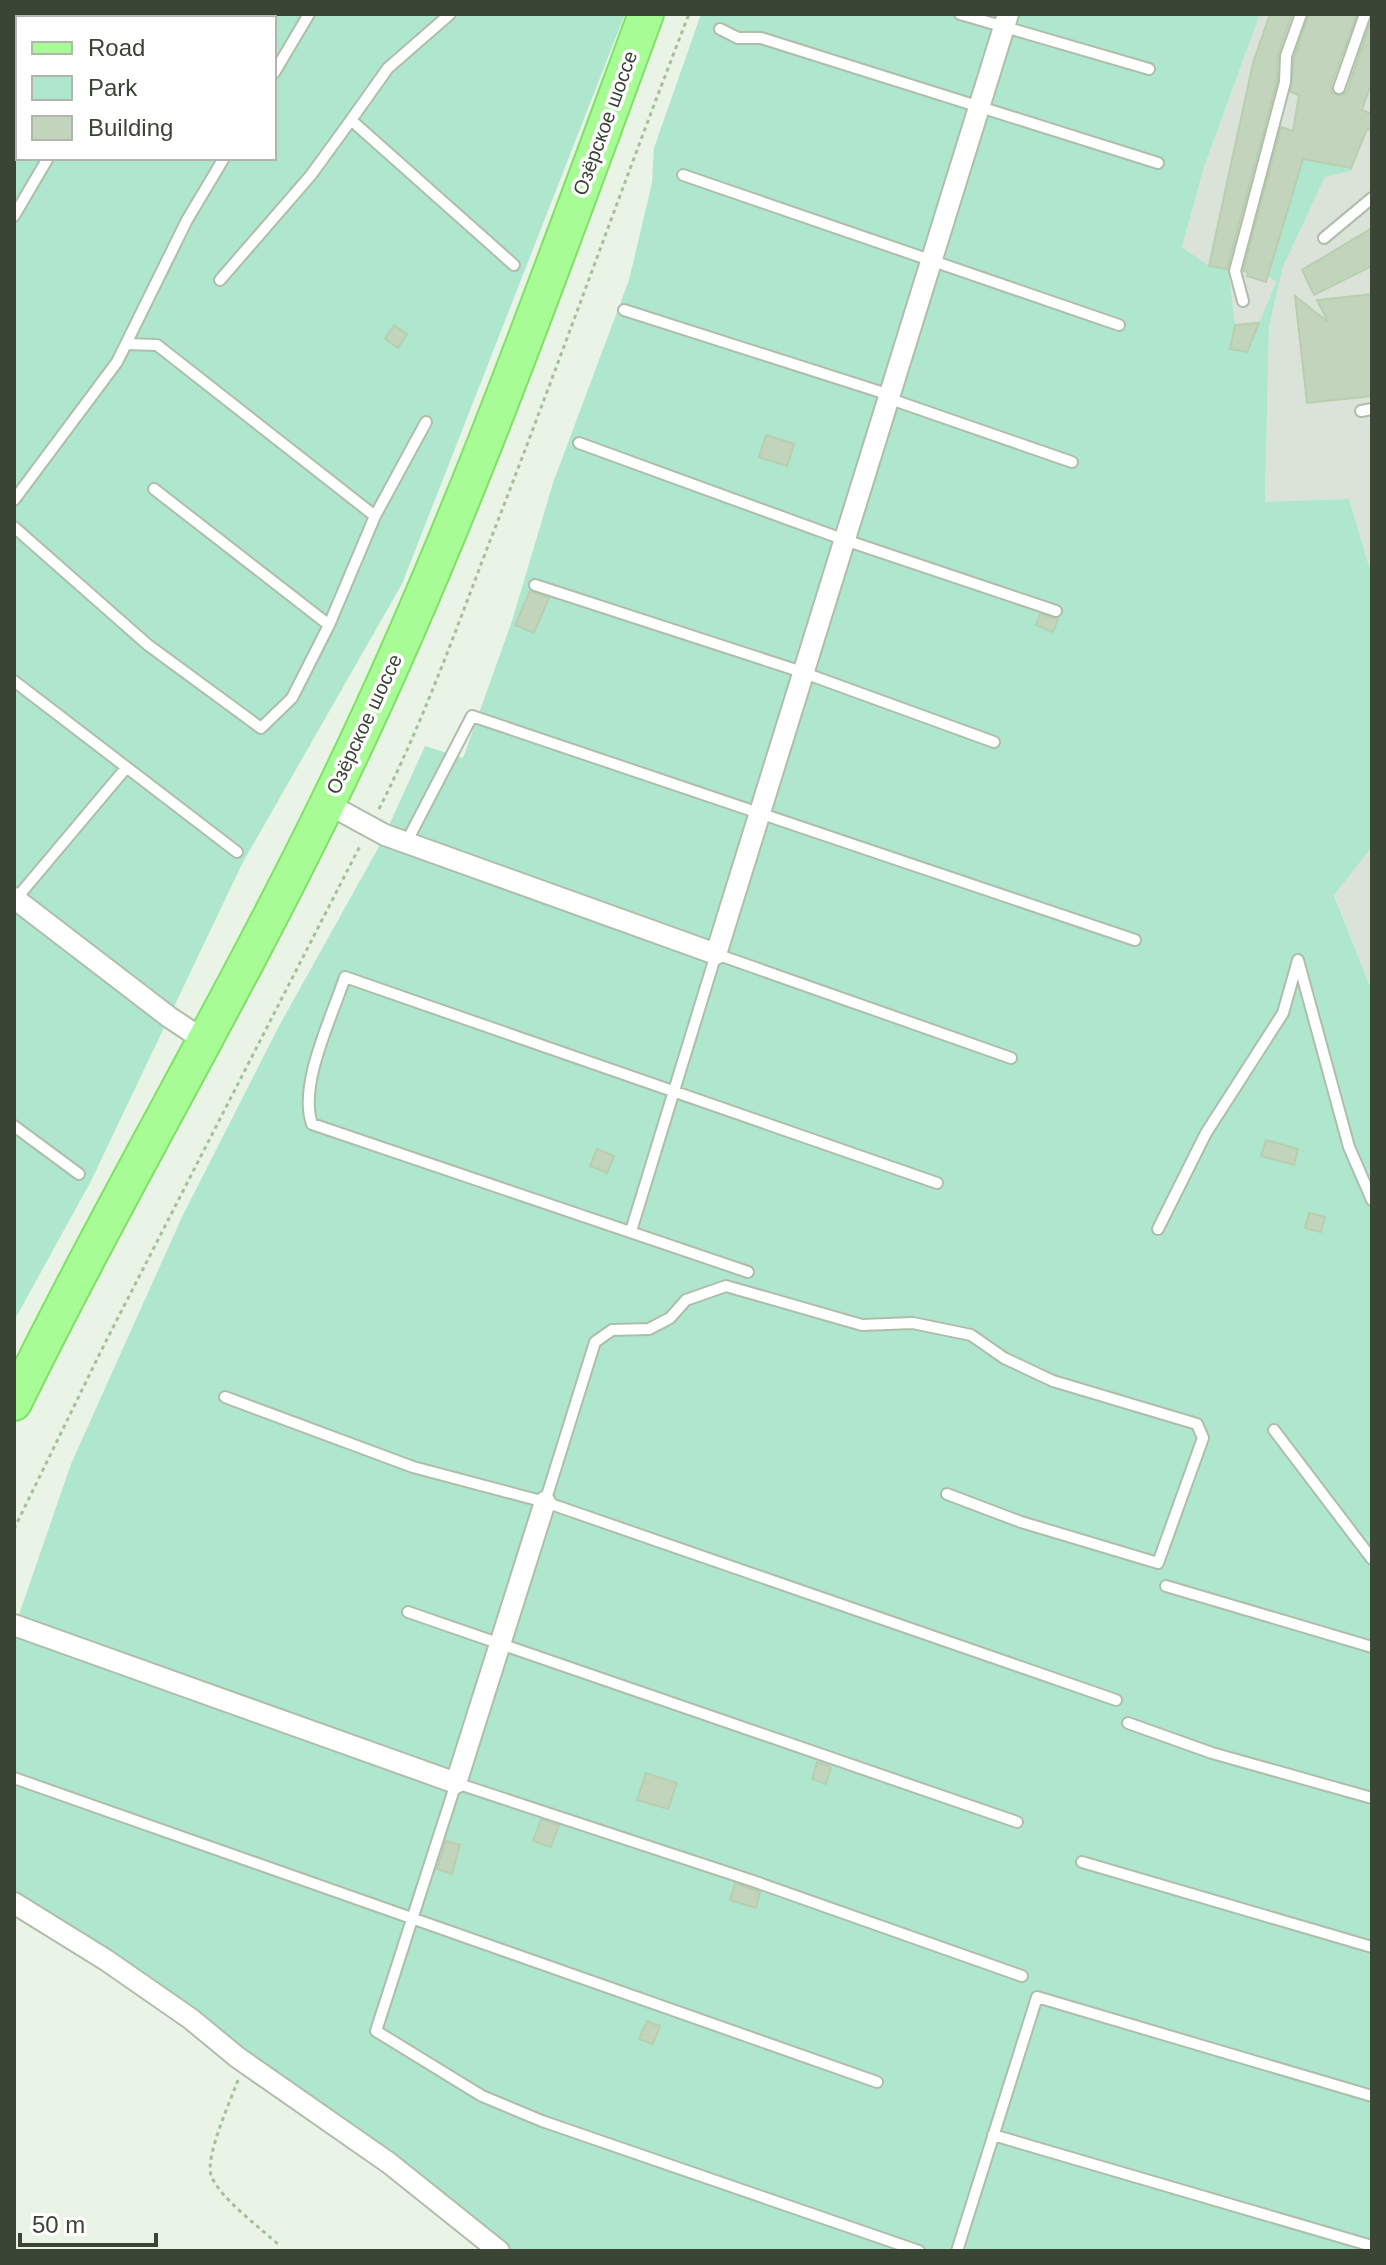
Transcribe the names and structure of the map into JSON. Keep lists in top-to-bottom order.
{
  "streets": {
    "main road": ["Озёрское шоссе"]
  },
  "legend": ["Road", "Park", "Building"],
  "scale_bar": "50 m"
}
